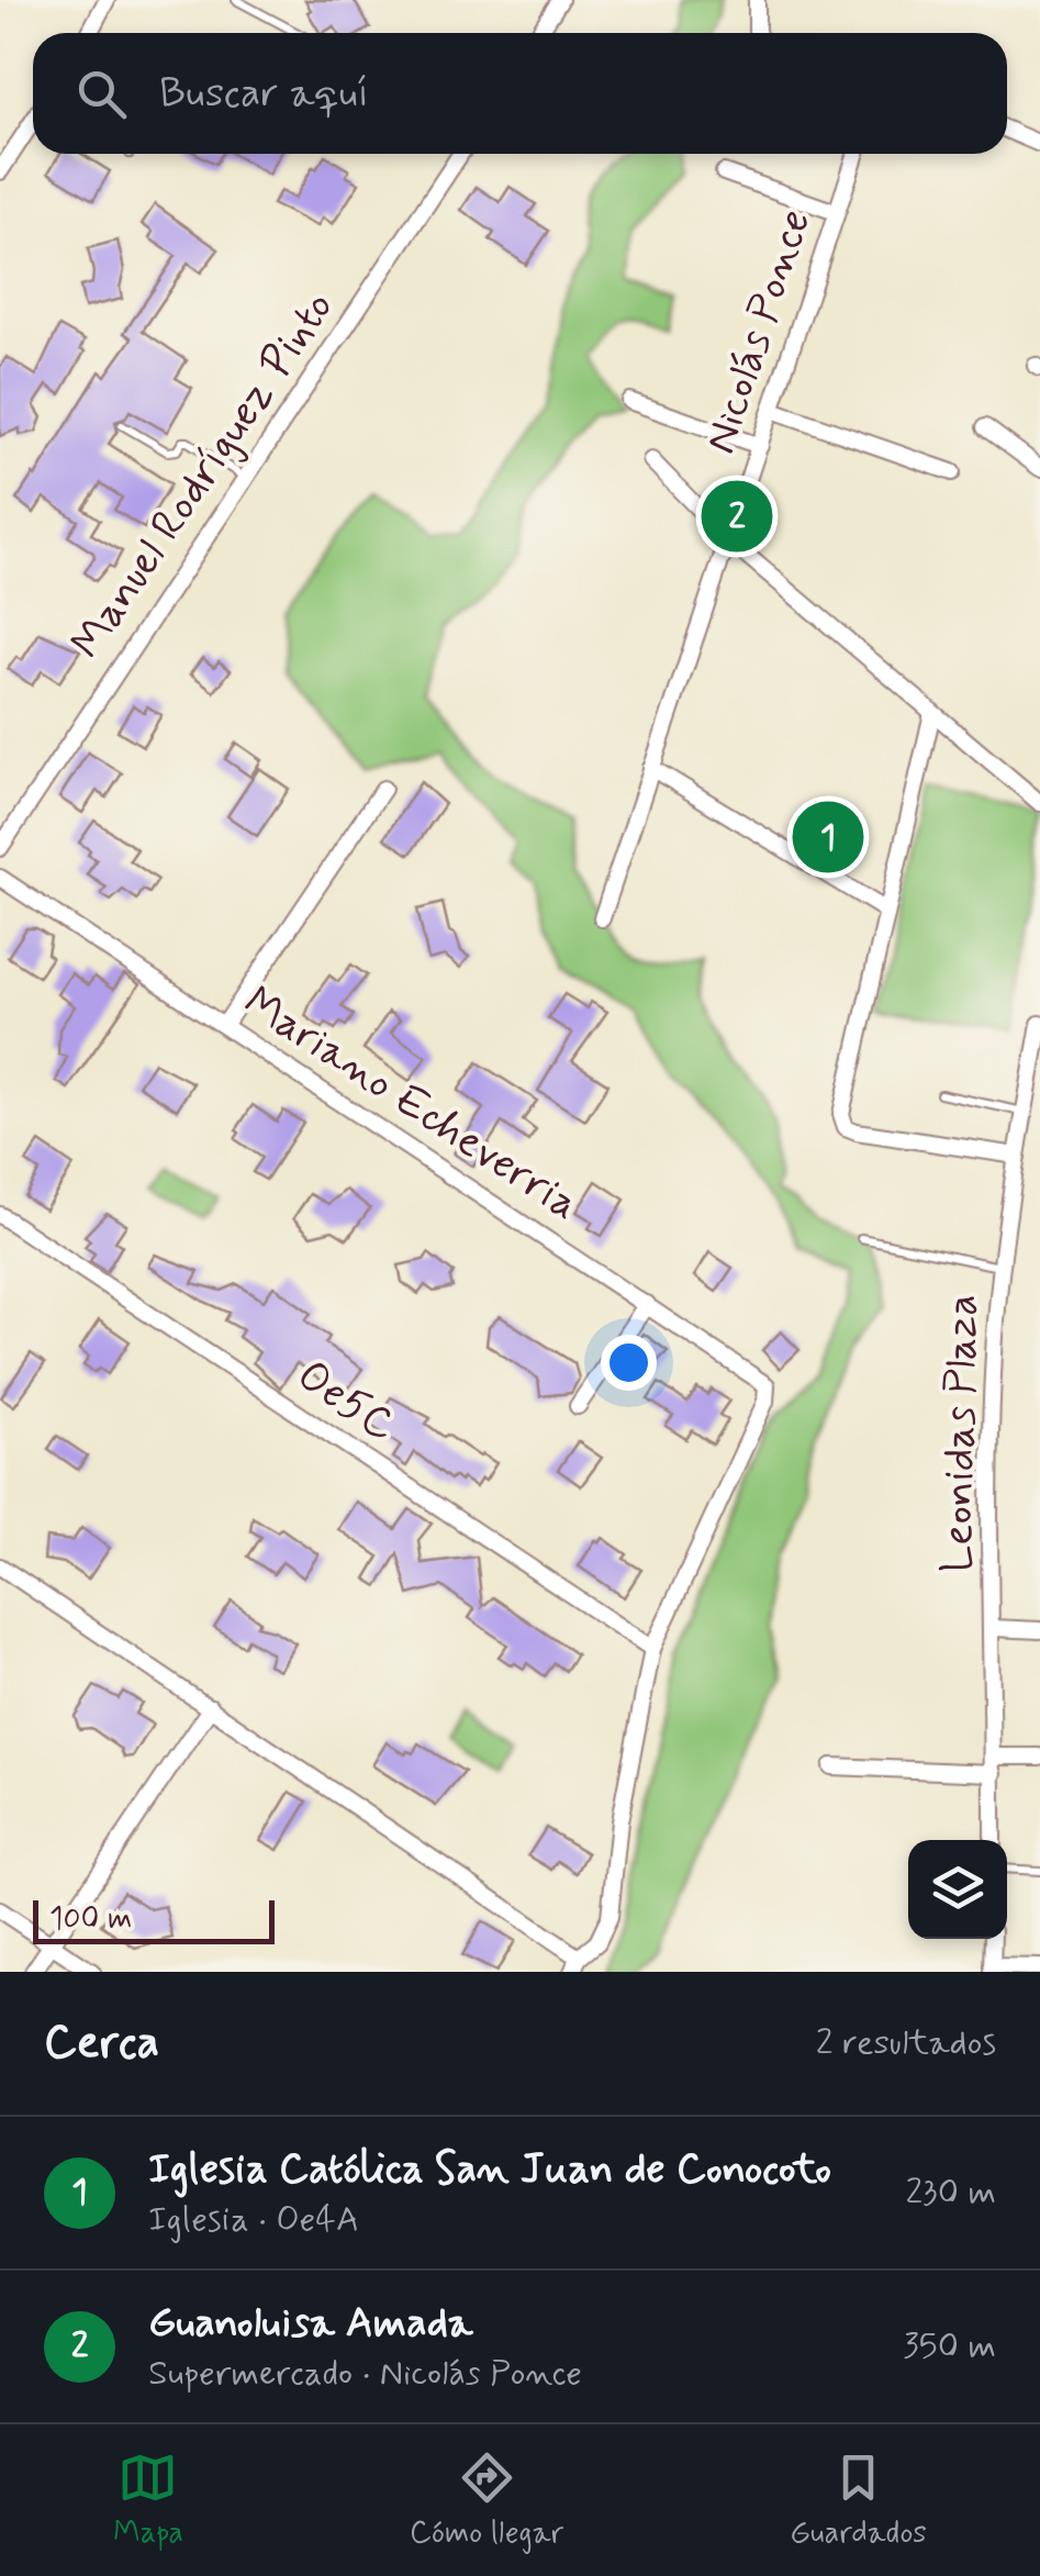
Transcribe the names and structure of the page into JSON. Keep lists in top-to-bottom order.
{
  "streets": {
    "street": [
      "Nicolás Ponce",
      "Manuel Rodríguez Pinto",
      "Mariano Echeverria",
      "Oe5C",
      "Leonidas Plaza"
    ]
  },
  "crossings": [
    ["Mariano Echeverria", "Oe5C"]
  ],
  "scale_bar": "100 m",
  "page": {
    "search": "Buscar aquí",
    "pins": ["2", "1"],
    "scale": "100 m",
    "heading": ["Cerca", "2 resultados"],
    "list": [
      {
        "mark": "1",
        "name": "Iglesia Católica San Juan de Conocoto",
        "note": "Iglesia · Oe4A",
        "value": "230 m"
      },
      {
        "mark": "2",
        "name": "Guanoluisa Amada",
        "note": "Supermercado · Nicolás Ponce",
        "value": "350 m"
      }
    ],
    "nav": ["Mapa", "Cómo llegar", "Guardados"]
  }
}
